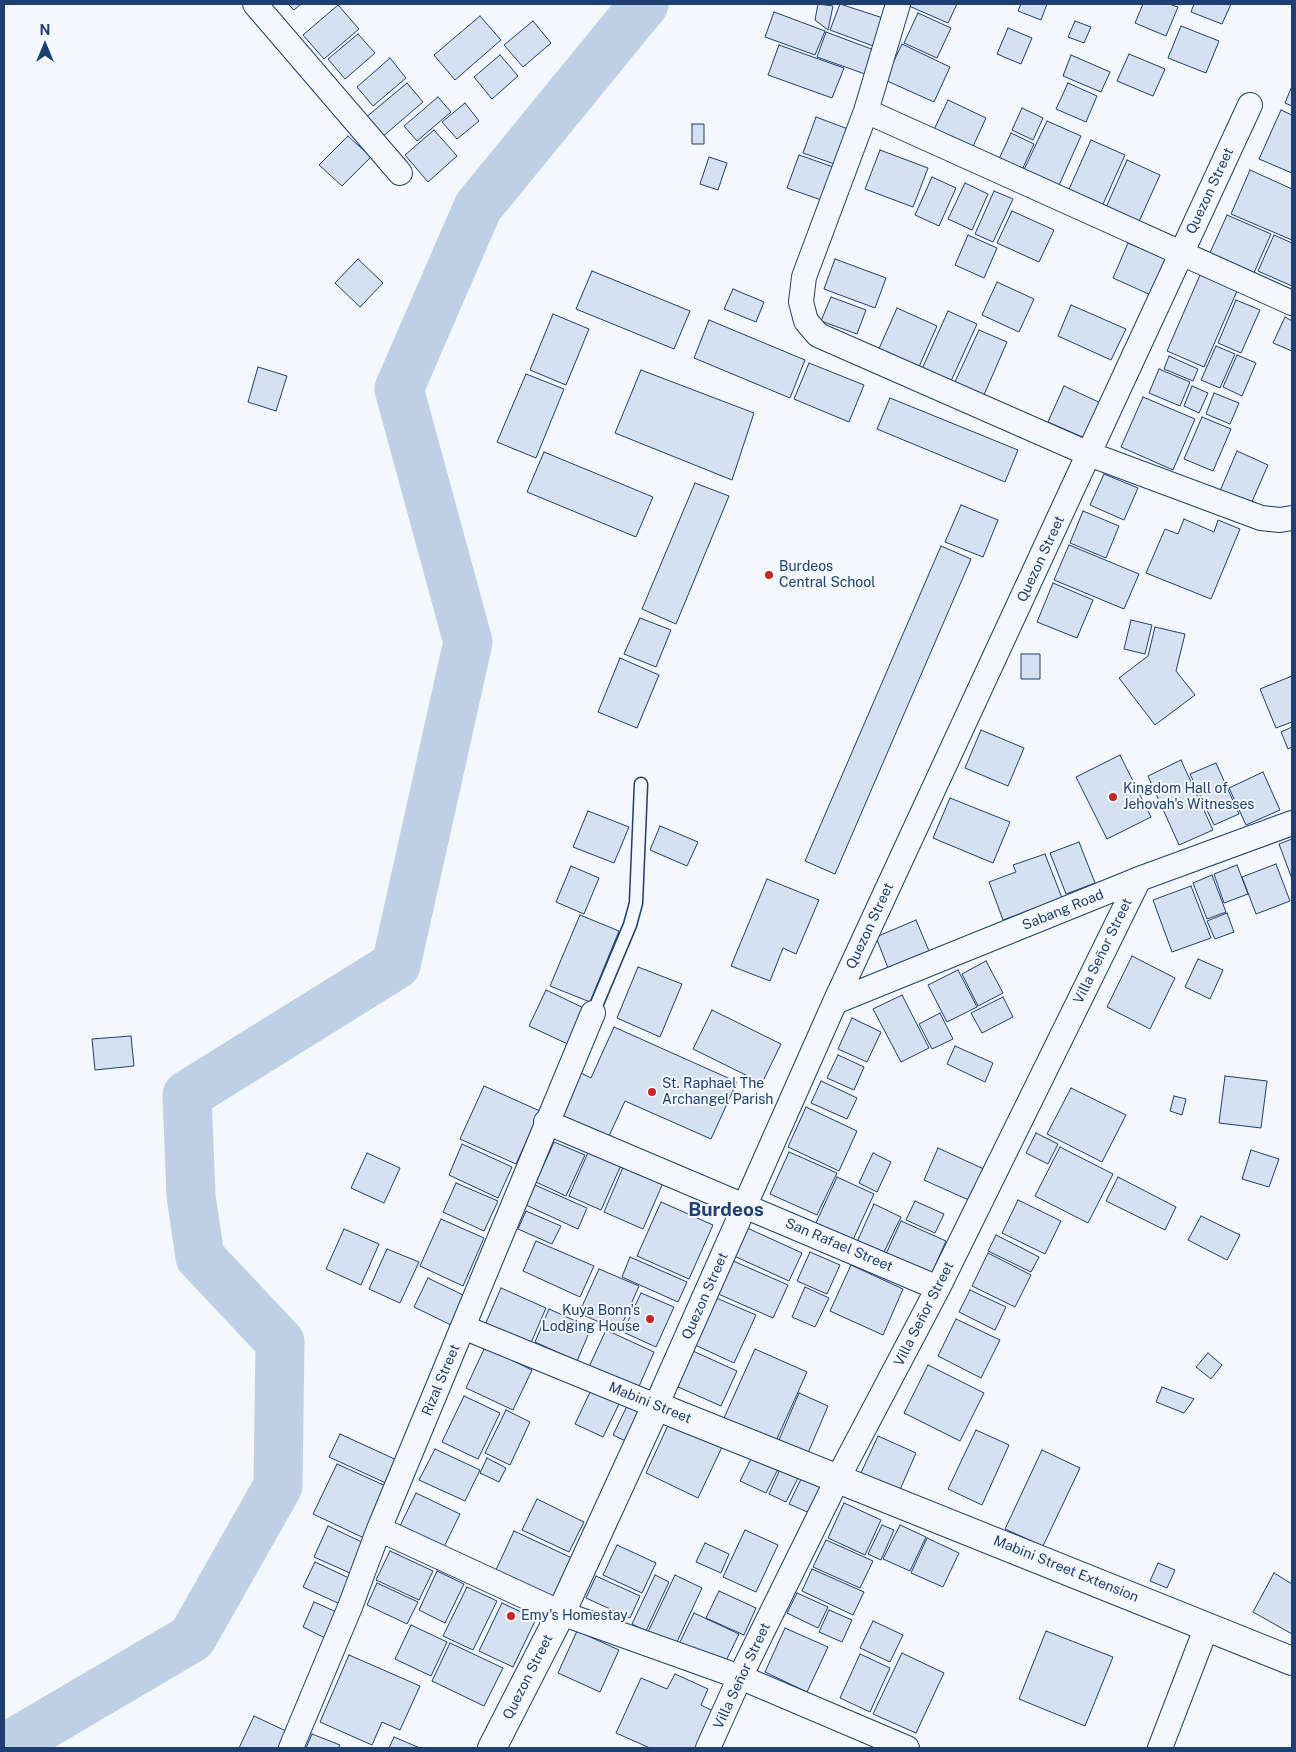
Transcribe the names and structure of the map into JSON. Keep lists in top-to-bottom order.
{
  "streets": {
    "street": [
      "Quezon Street",
      "Sabang Road",
      "Villa Señor Street",
      "San Rafael Street",
      "Rizal Street",
      "Mabini Street",
      "Mabini Street Extension"
    ]
  },
  "crossings": [
    ["Quezon Street", "Sabang Road"],
    ["Quezon Street", "San Rafael Street"],
    ["Quezon Street", "Mabini Street"],
    ["Sabang Road", "Villa Señor Street"],
    ["Villa Señor Street", "San Rafael Street"],
    ["Villa Señor Street", "Mabini Street"],
    ["Villa Señor Street", "Mabini Street Extension"],
    ["San Rafael Street", "Rizal Street"],
    ["Rizal Street", "Mabini Street"],
    ["Mabini Street", "Mabini Street Extension"]
  ],
  "districts": ["Burdeos"],
  "places": [
    "Burdeos Central School",
    "Kingdom Hall of Jehovah's Witnesses",
    "St. Raphael The Archangel Parish",
    "Kuya Bonn's Lodging House",
    "Emy's Homestay"
  ],
  "north": "top"
}
